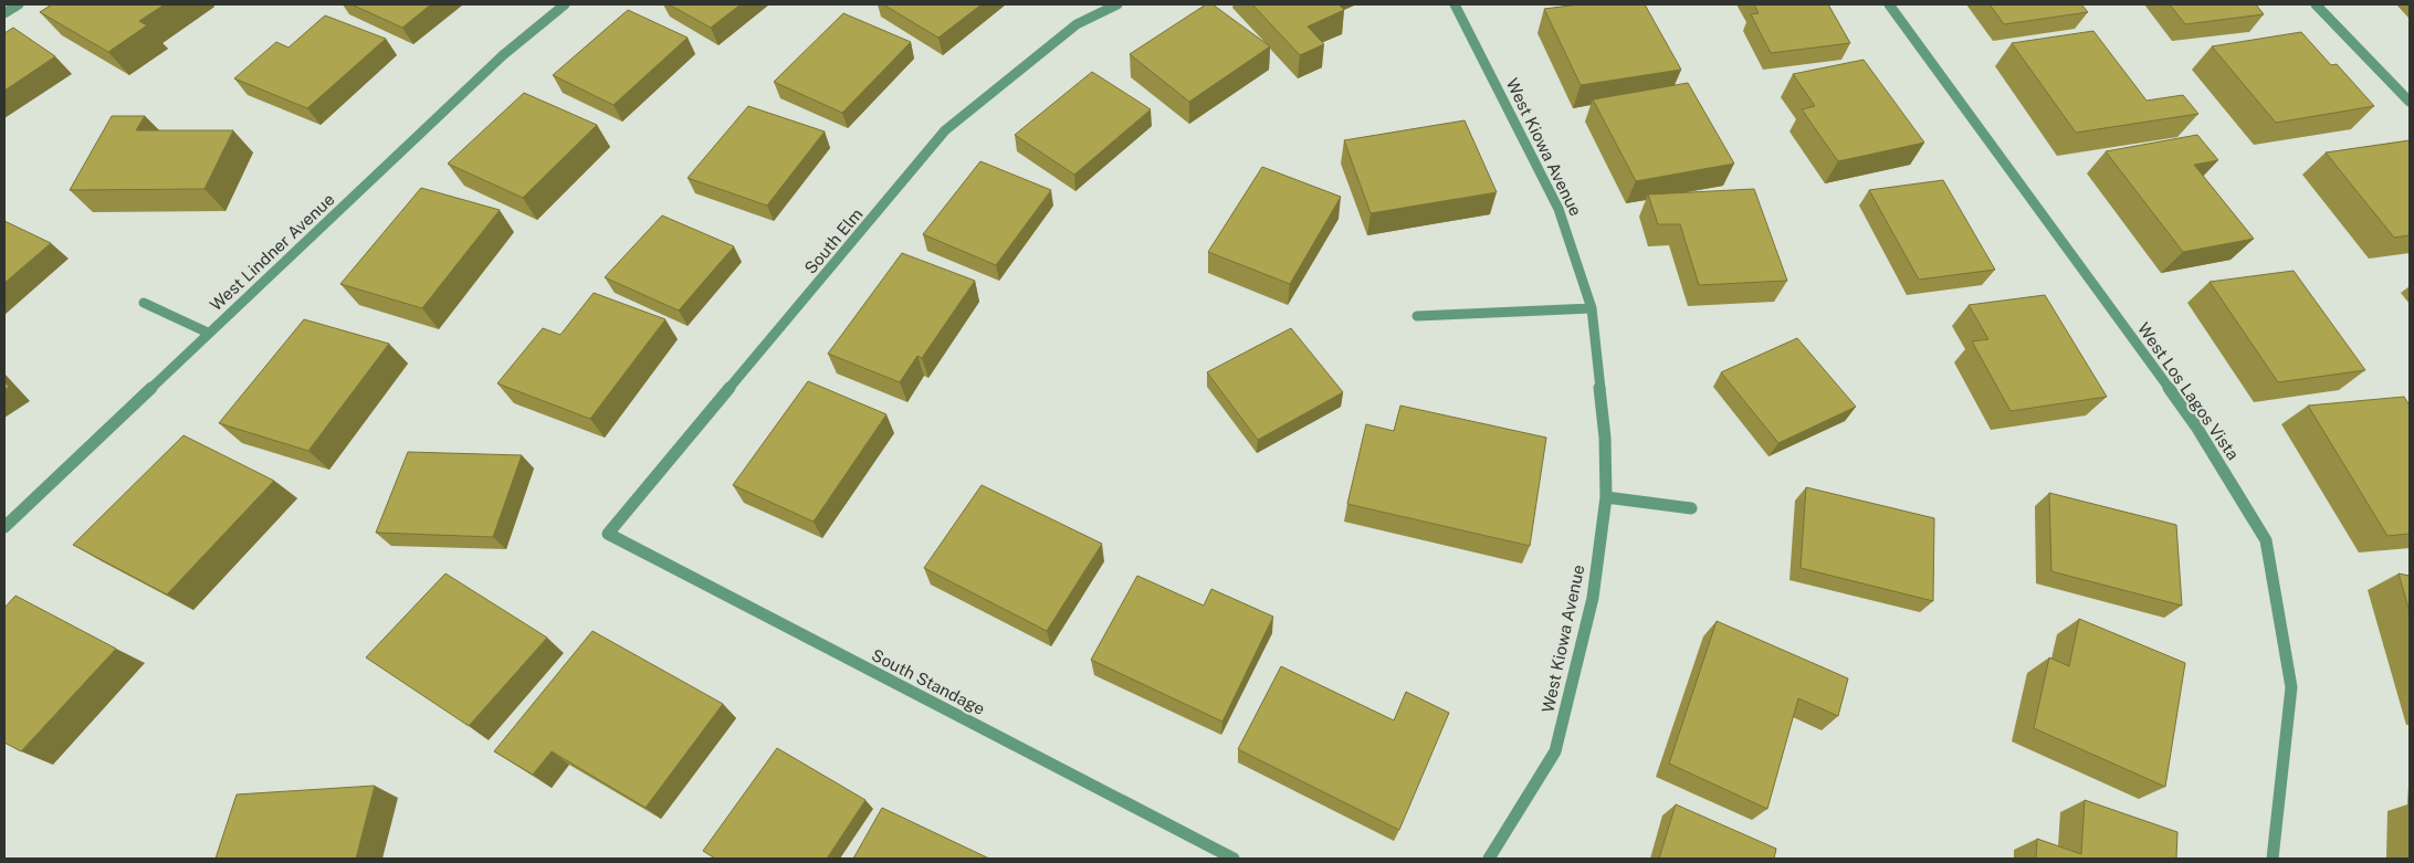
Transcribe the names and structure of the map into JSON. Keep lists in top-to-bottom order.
{
  "streets": {
    "street": [
      "West Kiowa Avenue",
      "South Elm",
      "West Lindner Avenue",
      "West Los Lagos Vista",
      "South Standage"
    ]
  },
  "crossings": [
    ["South Elm", "South Standage"]
  ]
}
